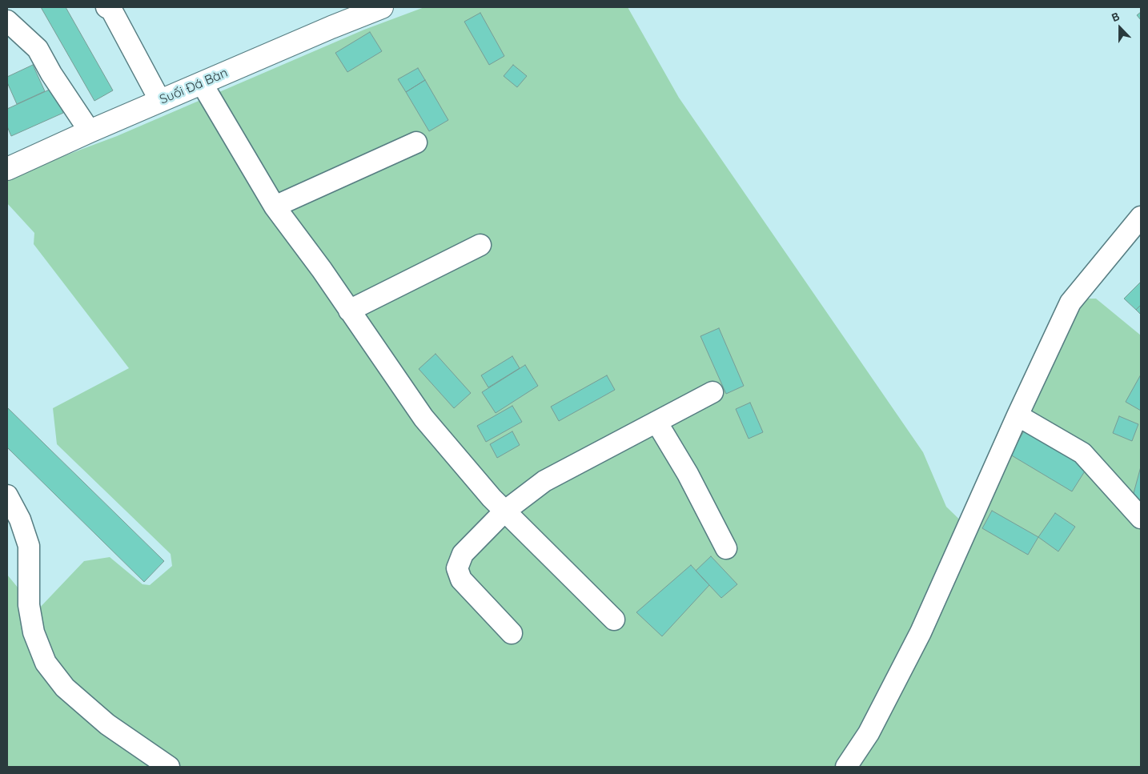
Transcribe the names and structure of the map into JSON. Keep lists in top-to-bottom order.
{
  "streets": {
    "street": ["Suối Đá Bàn"]
  },
  "north": "top"
}
